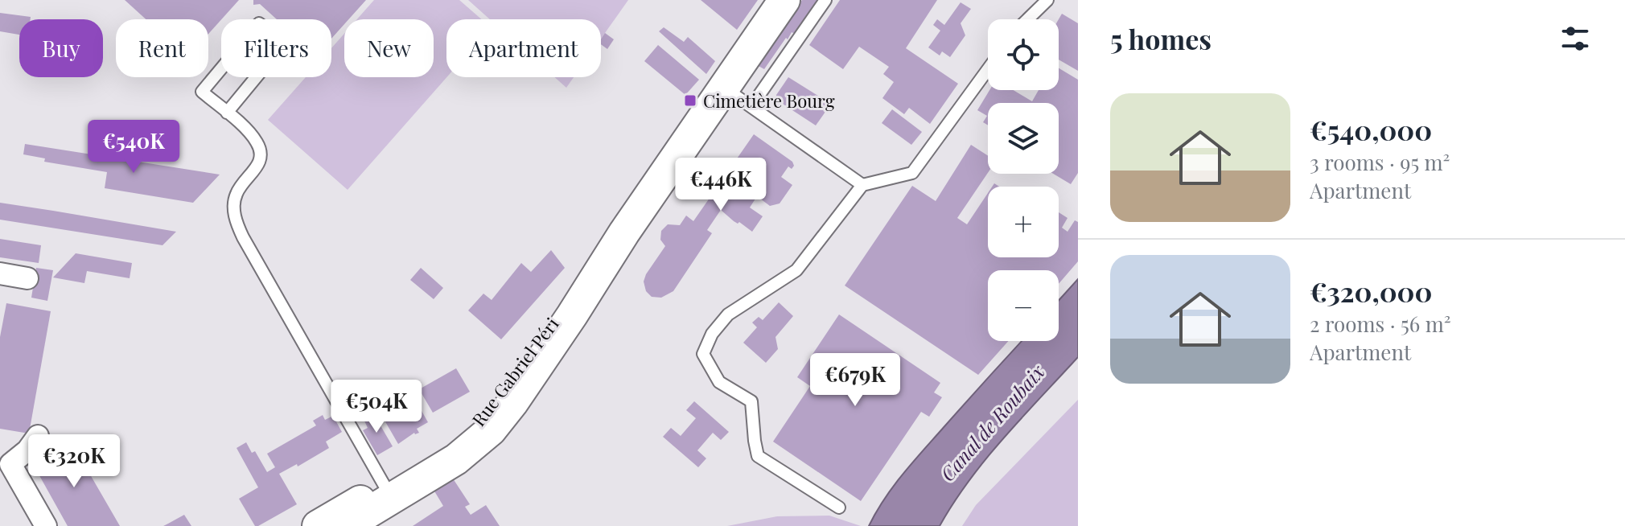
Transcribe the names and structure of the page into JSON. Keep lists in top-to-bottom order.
{
  "streets": {
    "main road": ["Rue Gabriel Péri"]
  },
  "water": ["Canal de Roubaix"],
  "places": {
    "transit": ["Cimetière Bourg"]
  },
  "page": {
    "heading": "5 homes",
    "map_buttons": ["+", "−"],
    "chip": [
      "Buy",
      "Rent",
      "Filters",
      "New",
      "Apartment"
    ],
    "list": [
      {
        "name": "€540,000",
        "note": "3 rooms · 95 m² · Apartment"
      },
      {
        "name": "€320,000",
        "note": "2 rooms · 56 m² · Apartment"
      }
    ],
    "price": [
      "€540K",
      "€446K",
      "€679K",
      "€504K",
      "€320K"
    ]
  }
}
